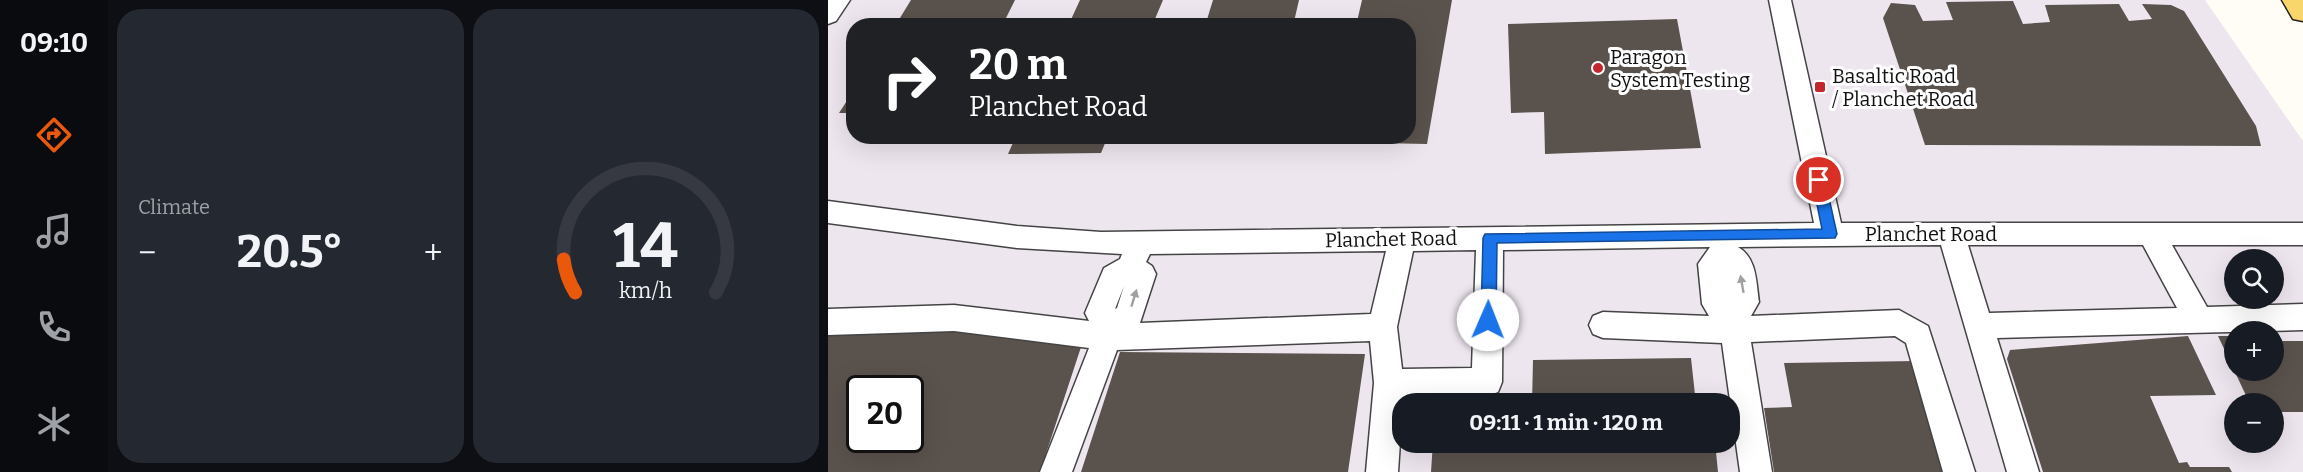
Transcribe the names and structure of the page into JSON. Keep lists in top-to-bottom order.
{
  "streets": {
    "street": ["Planchet Road"]
  },
  "places": {
    "other": ["Paragon System Testing"],
    "transit": ["Basaltic Road / Planchet Road"]
  },
  "page": {
    "tabs": "09:10",
    "tile": "Climate",
    "turn": ["20 m", "Planchet Road"],
    "heat": ["−", "20.5°", "+"],
    "map_buttons": ["+", "−"],
    "limit": "20",
    "trip": "09:11 · 1 min · 120 m",
    "gauge": ["14", "km/h"]
  }
}
